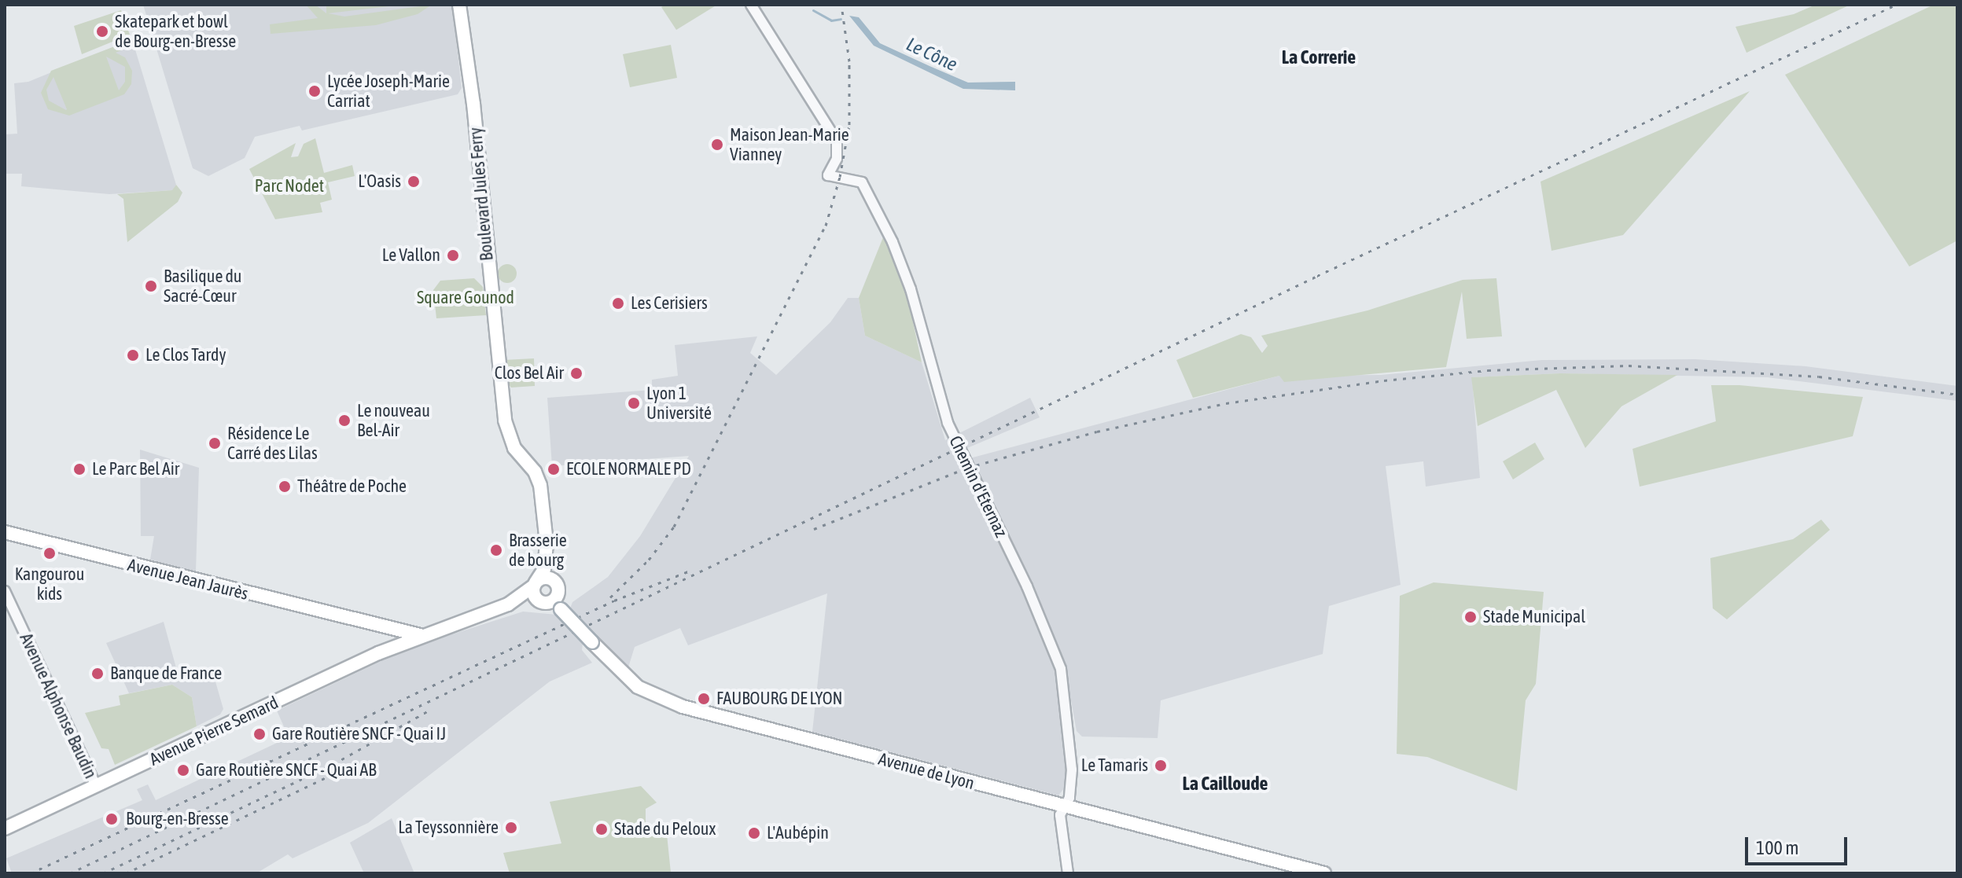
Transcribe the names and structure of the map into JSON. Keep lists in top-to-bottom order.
{
  "streets": {
    "main road": [
      "Boulevard Jules Ferry",
      "Avenue Jean Jaurès",
      "Avenue Pierre Semard",
      "Avenue de Lyon"
    ],
    "street": ["Chemin d'Eternaz", "Avenue Alphonse Baudin"]
  },
  "crossings": [
    ["Boulevard Jules Ferry", "Avenue de Lyon"],
    ["Chemin d'Eternaz", "Avenue de Lyon"],
    ["Avenue Jean Jaurès", "Avenue Pierre Semard"],
    ["Avenue Alphonse Baudin", "Avenue Pierre Semard"]
  ],
  "districts": ["La Correrie", "La Cailloude"],
  "water": ["Le Cône"],
  "parks": ["Parc Nodet", "Square Gounod"],
  "places": [
    "Skatepark et bowl de Bourg-en-Bresse",
    "Lycée Joseph-Marie Carriat",
    "Maison Jean-Marie Vianney",
    "L'Oasis",
    "Le Vallon",
    "Basilique du Sacré-Cœur",
    "Les Cerisiers",
    "Le Clos Tardy",
    "Clos Bel Air",
    "Lyon 1 Université",
    "Le nouveau Bel-Air",
    "Résidence Le Carré des Lilas",
    "Le Parc Bel Air",
    "ECOLE NORMALE PD",
    "Théâtre de Poche",
    "Brasserie de bourg",
    "Kangourou kids",
    "Stade Municipal",
    "Banque de France",
    "FAUBOURG DE LYON",
    "Gare Routière SNCF - Quai IJ",
    "Le Tamaris",
    "Gare Routière SNCF - Quai AB",
    "Bourg-en-Bresse",
    "La Teyssonnière",
    "Stade du Peloux",
    "L'Aubépin"
  ],
  "scale_bar": "100 m"
}
